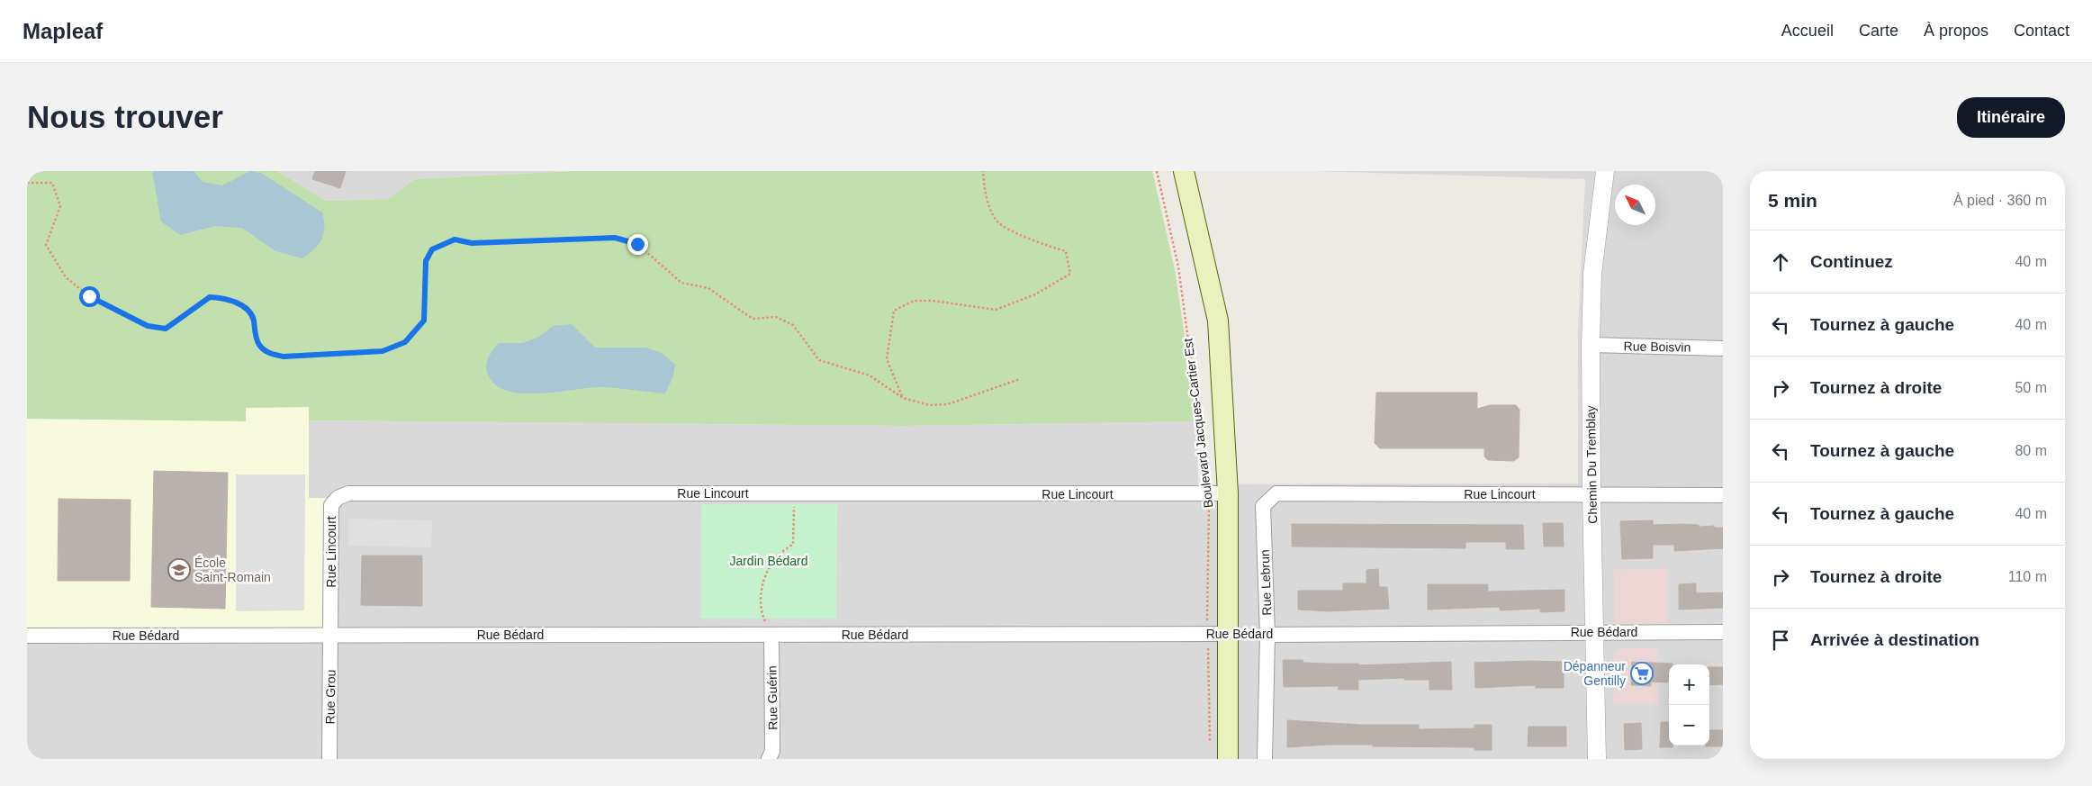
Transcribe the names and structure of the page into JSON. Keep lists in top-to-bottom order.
{
  "streets": {
    "main road": ["Boulevard Jacques-Cartier Est"],
    "street": [
      "Rue Boisvin",
      "Chemin Du Tremblay",
      "Rue Lincourt",
      "Rue Lebrun",
      "Rue Bédard",
      "Rue Grou",
      "Rue Guérin"
    ]
  },
  "crossings": [
    ["Rue Boisvin", "Chemin Du Tremblay"],
    ["Boulevard Jacques-Cartier Est", "Rue Lincourt"],
    ["Boulevard Jacques-Cartier Est", "Rue Bédard"],
    ["Chemin Du Tremblay", "Rue Lincourt"],
    ["Chemin Du Tremblay", "Rue Bédard"],
    ["Rue Lincourt", "Rue Lebrun"],
    ["Rue Lincourt", "Rue Bédard"],
    ["Rue Lincourt", "Rue Grou"],
    ["Rue Lebrun", "Rue Bédard"],
    ["Rue Bédard", "Rue Grou"],
    ["Rue Bédard", "Rue Guérin"]
  ],
  "parks": ["Jardin Bédard"],
  "places": {
    "school or university": ["École Saint-Romain"],
    "supermarket": ["Dépanneur Gentilly"]
  },
  "north": "top left",
  "page": {
    "header": "Mapleaf",
    "nav": [
      "Accueil",
      "Carte",
      "À propos",
      "Contact"
    ],
    "buttons": "Itinéraire",
    "title": "Nous trouver",
    "heading": ["5 min", "À pied · 360 m"],
    "list": [
      ["Continuez", "40 m"],
      ["Tournez à gauche", "40 m"],
      ["Tournez à droite", "50 m"],
      ["Tournez à gauche", "80 m"],
      ["Tournez à gauche", "40 m"],
      ["Tournez à droite", "110 m"],
      "Arrivée à destination"
    ],
    "map_buttons": ["+", "−"]
  }
}
